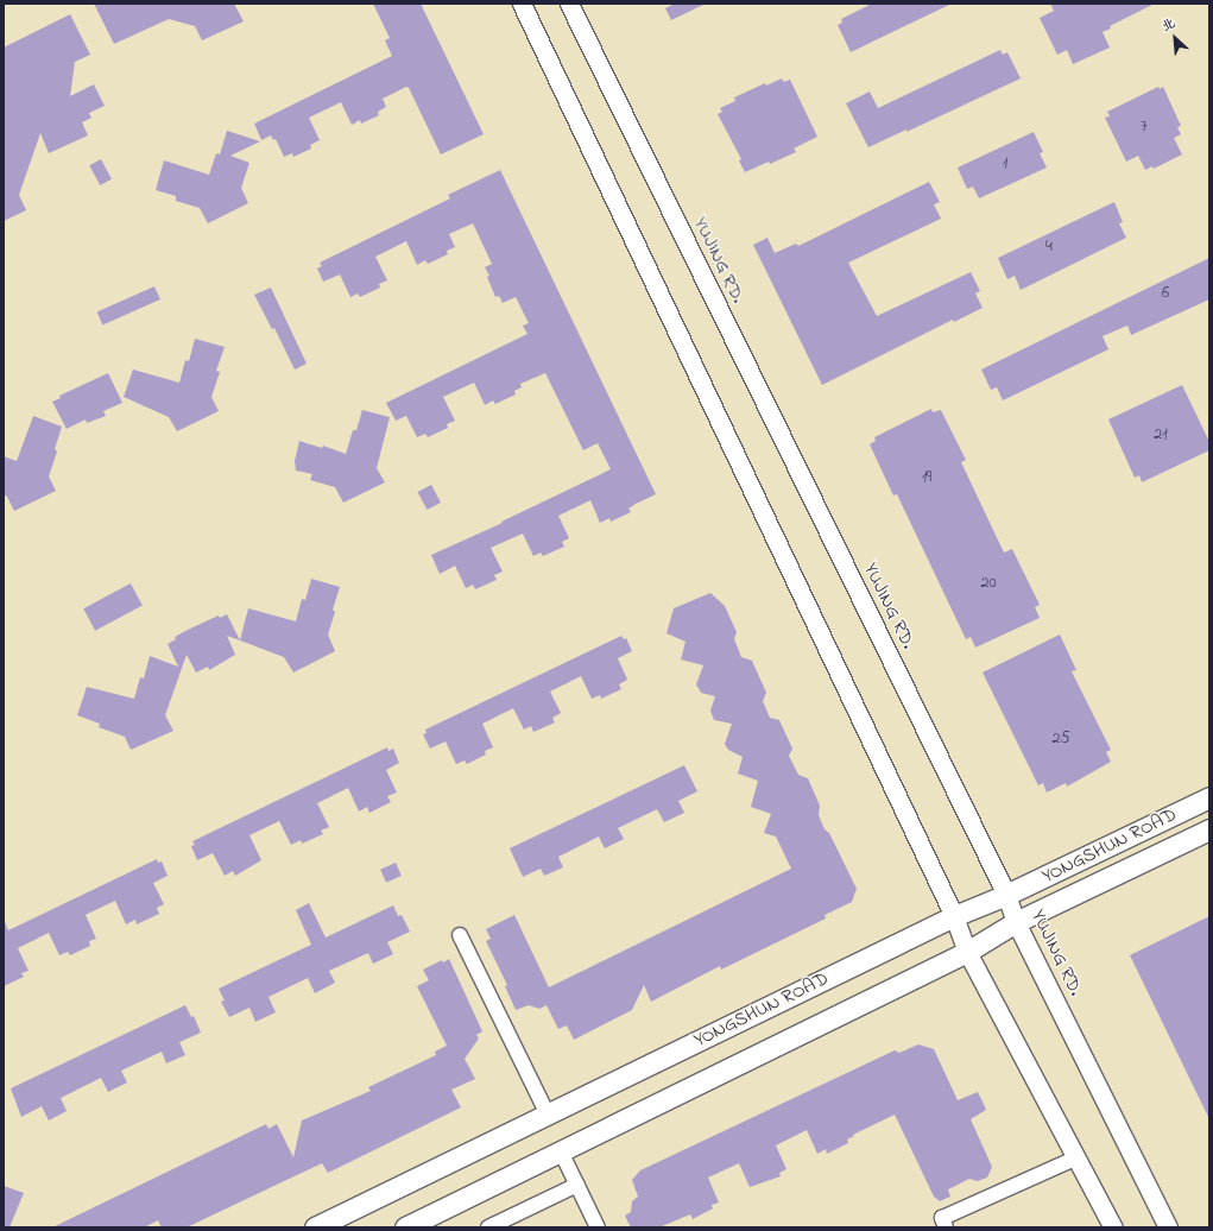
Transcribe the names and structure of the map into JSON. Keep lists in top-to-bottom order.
{
  "streets": {
    "main road": ["YONGSHUN ROAD"],
    "street": ["YUJING RD."]
  },
  "crossings": [
    ["YUJING RD.", "YONGSHUN ROAD"]
  ],
  "house_numbers": [
    "7",
    "1",
    "4",
    "6",
    "21",
    "19",
    "20",
    "25"
  ],
  "north": "top left"
}
